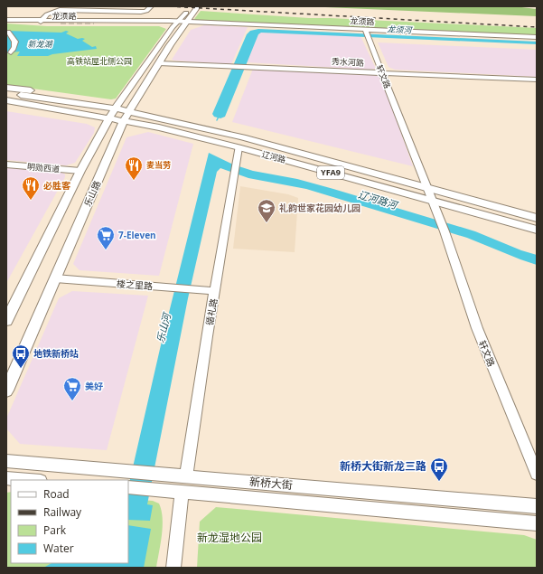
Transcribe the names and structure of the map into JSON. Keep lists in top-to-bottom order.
{
  "streets": {
    "main road": ["辽河路", "YFA9", "乐山路"],
    "street": [
      "龙须路",
      "秀水河路",
      "轩文路",
      "明勋西道",
      "楼之里路",
      "循礼路",
      "新桥大街"
    ]
  },
  "crossings": [
    ["龙须路", "轩文路"],
    ["龙须路", "乐山路"],
    ["秀水河路", "轩文路"],
    ["秀水河路", "乐山路"],
    ["轩文路", "辽河路"],
    ["辽河路", "乐山路"],
    ["辽河路", "循礼路"],
    ["乐山路", "楼之里路"],
    ["楼之里路", "循礼路"],
    ["循礼路", "新桥大街"]
  ],
  "water": [
    "龙须河",
    "新龙湖",
    "辽河路河",
    "乐山河"
  ],
  "parks": ["高铁站屋北侧公园", "新龙湿地公园"],
  "places": {
    "restaurant": ["麦当劳", "必胜客"],
    "school or university": ["礼韵世家花园幼儿园"],
    "supermarket": ["7-Eleven", "美好"],
    "bus stop": ["地铁新桥站", "新桥大街新龙三路"]
  },
  "legend": [
    "Road",
    "Railway",
    "Park",
    "Water"
  ]
}
